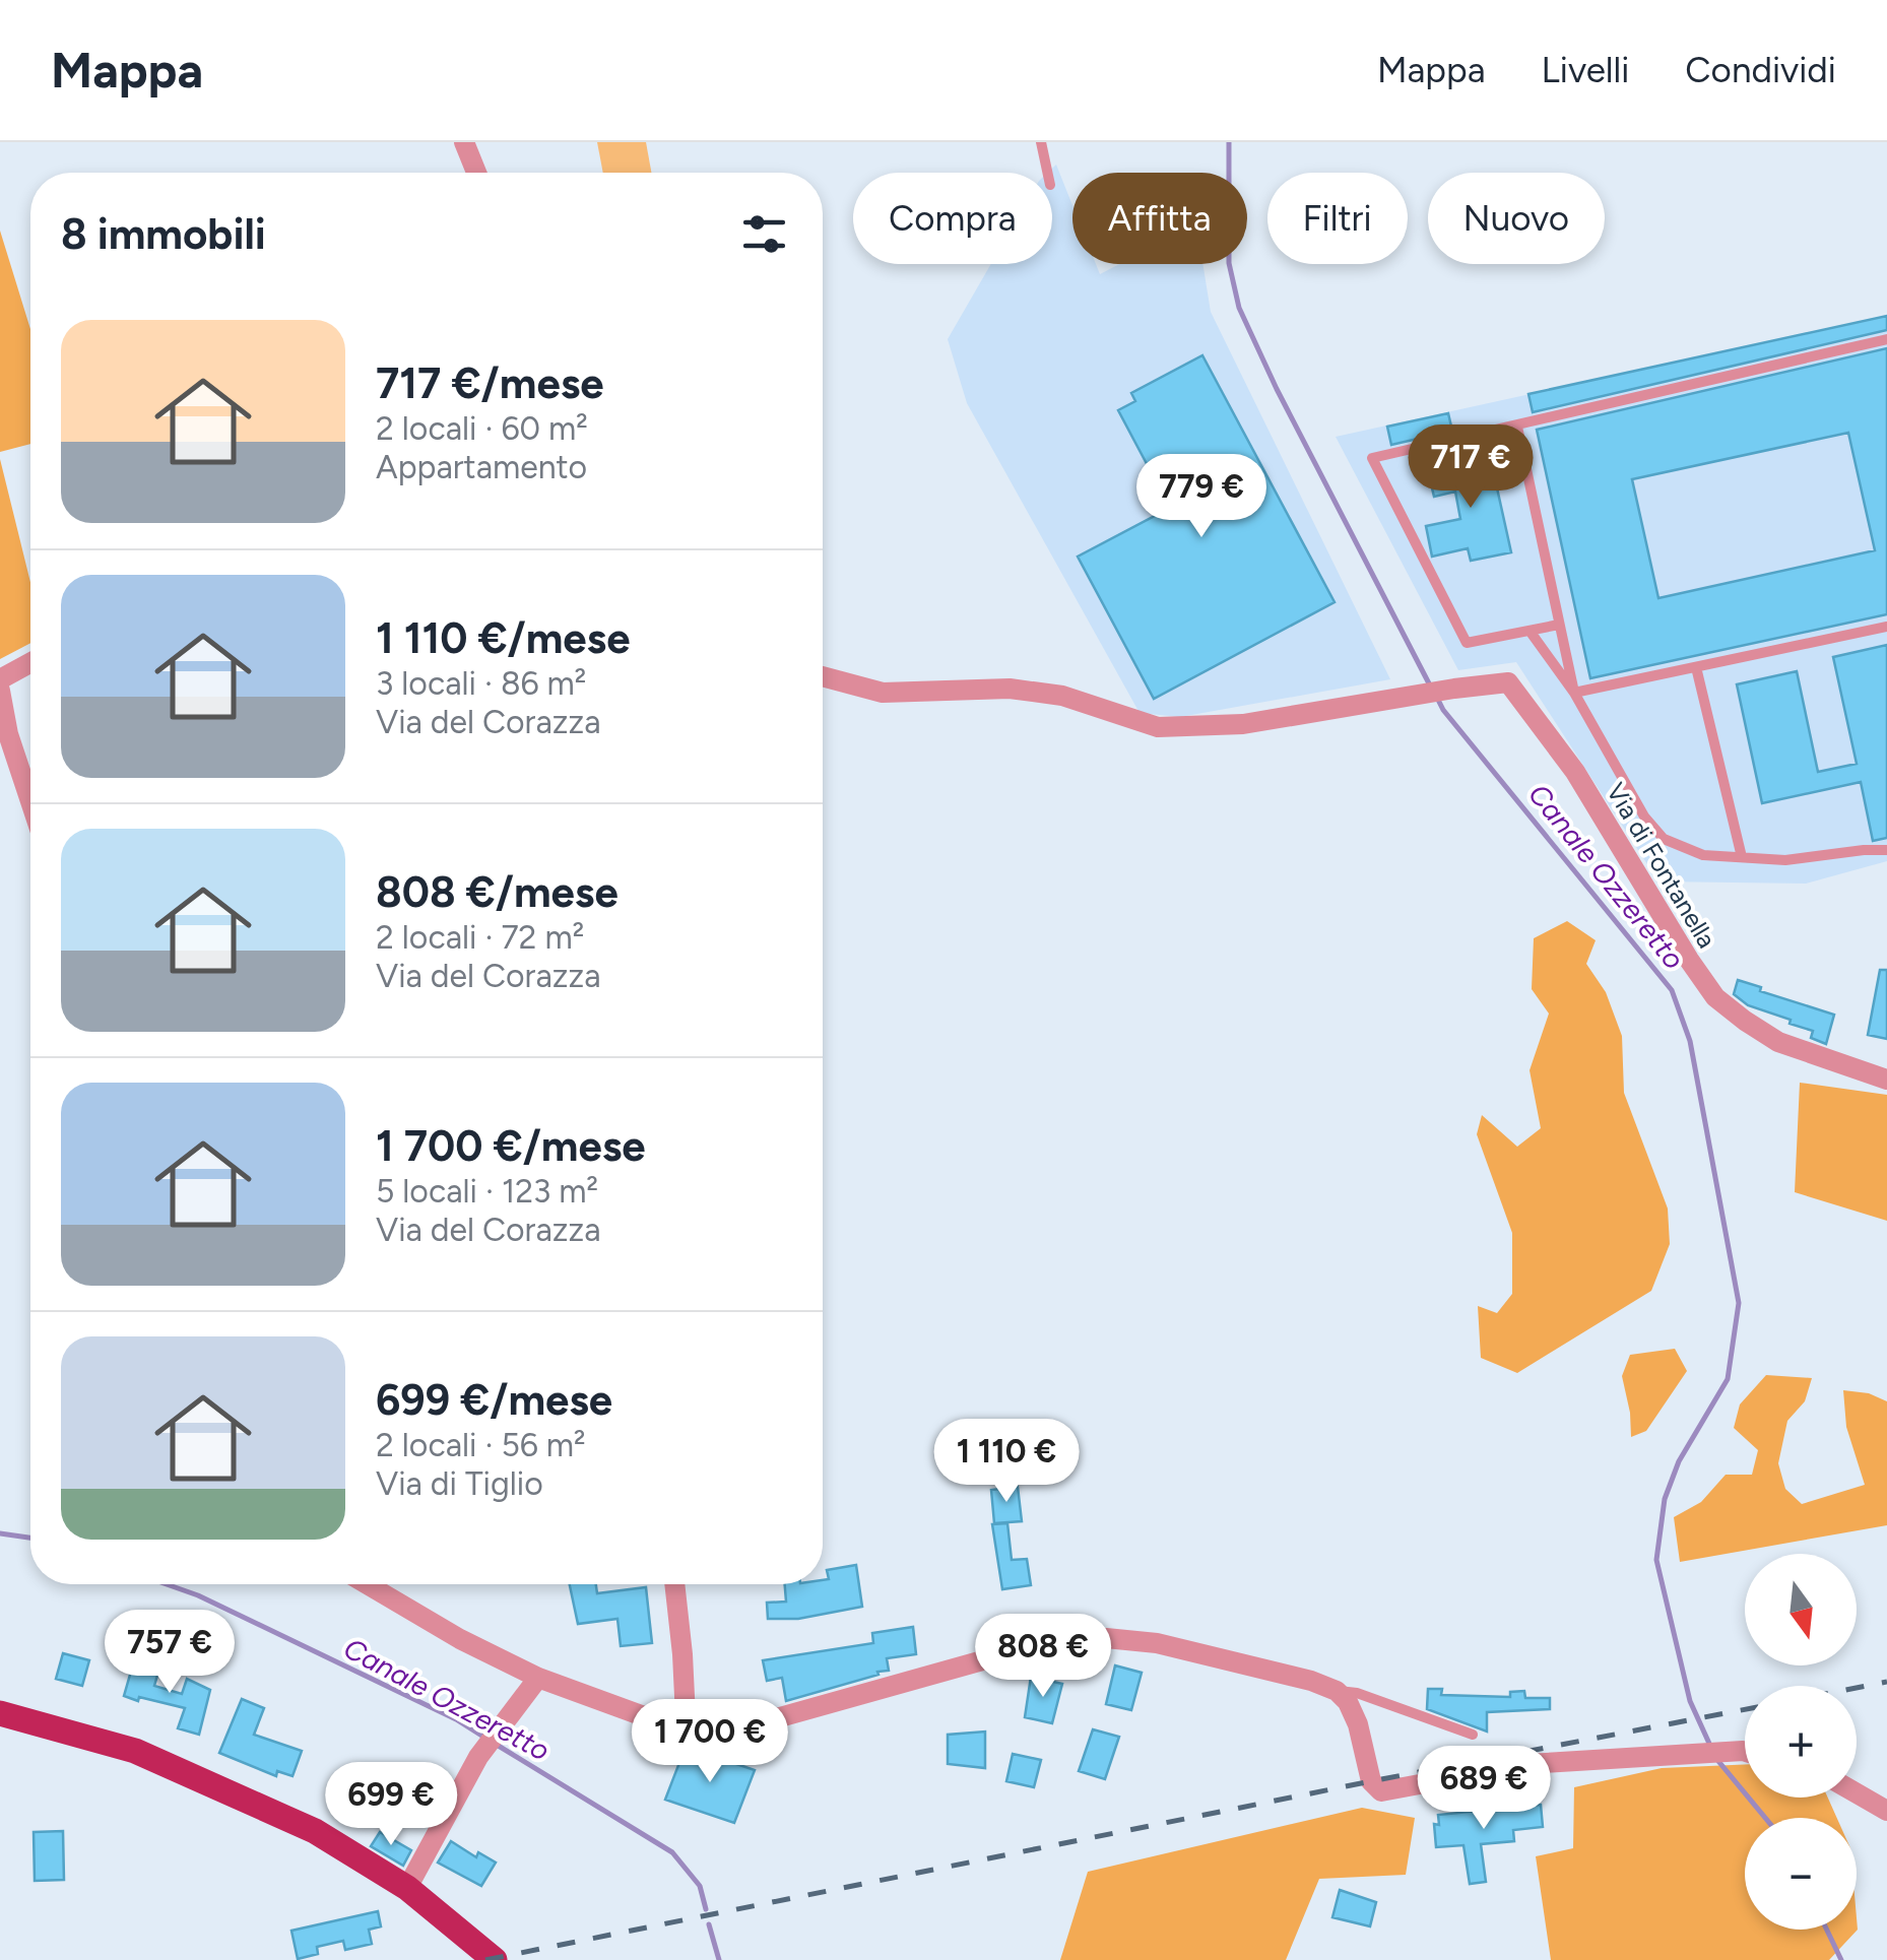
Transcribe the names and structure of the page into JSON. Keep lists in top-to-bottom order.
{
  "streets": {
    "street": ["Via di Fontanella"]
  },
  "water": ["Canale Ozzeretto"],
  "north": "bottom",
  "page": {
    "header": "Mappa",
    "nav": ["Mappa", "Livelli", "Condividi"],
    "chip": [
      "Compra",
      "Affitta",
      "Filtri",
      "Nuovo"
    ],
    "heading": "8 immobili",
    "list": [
      {
        "name": "717 €/mese",
        "note": "2 locali · 60 m² · Appartamento"
      },
      {
        "name": "1 110 €/mese",
        "note": "3 locali · 86 m² · Via del Corazza"
      },
      {
        "name": "808 €/mese",
        "note": "2 locali · 72 m² · Via del Corazza"
      },
      {
        "name": "1 700 €/mese",
        "note": "5 locali · 123 m² · Via del Corazza"
      },
      {
        "name": "699 €/mese",
        "note": "2 locali · 56 m² · Via di Tiglio"
      }
    ],
    "price": [
      "717 €",
      "779 €",
      "1 110 €",
      "757 €",
      "808 €",
      "1 700 €",
      "689 €",
      "699 €"
    ],
    "map_buttons": ["+", "−"]
  }
}
